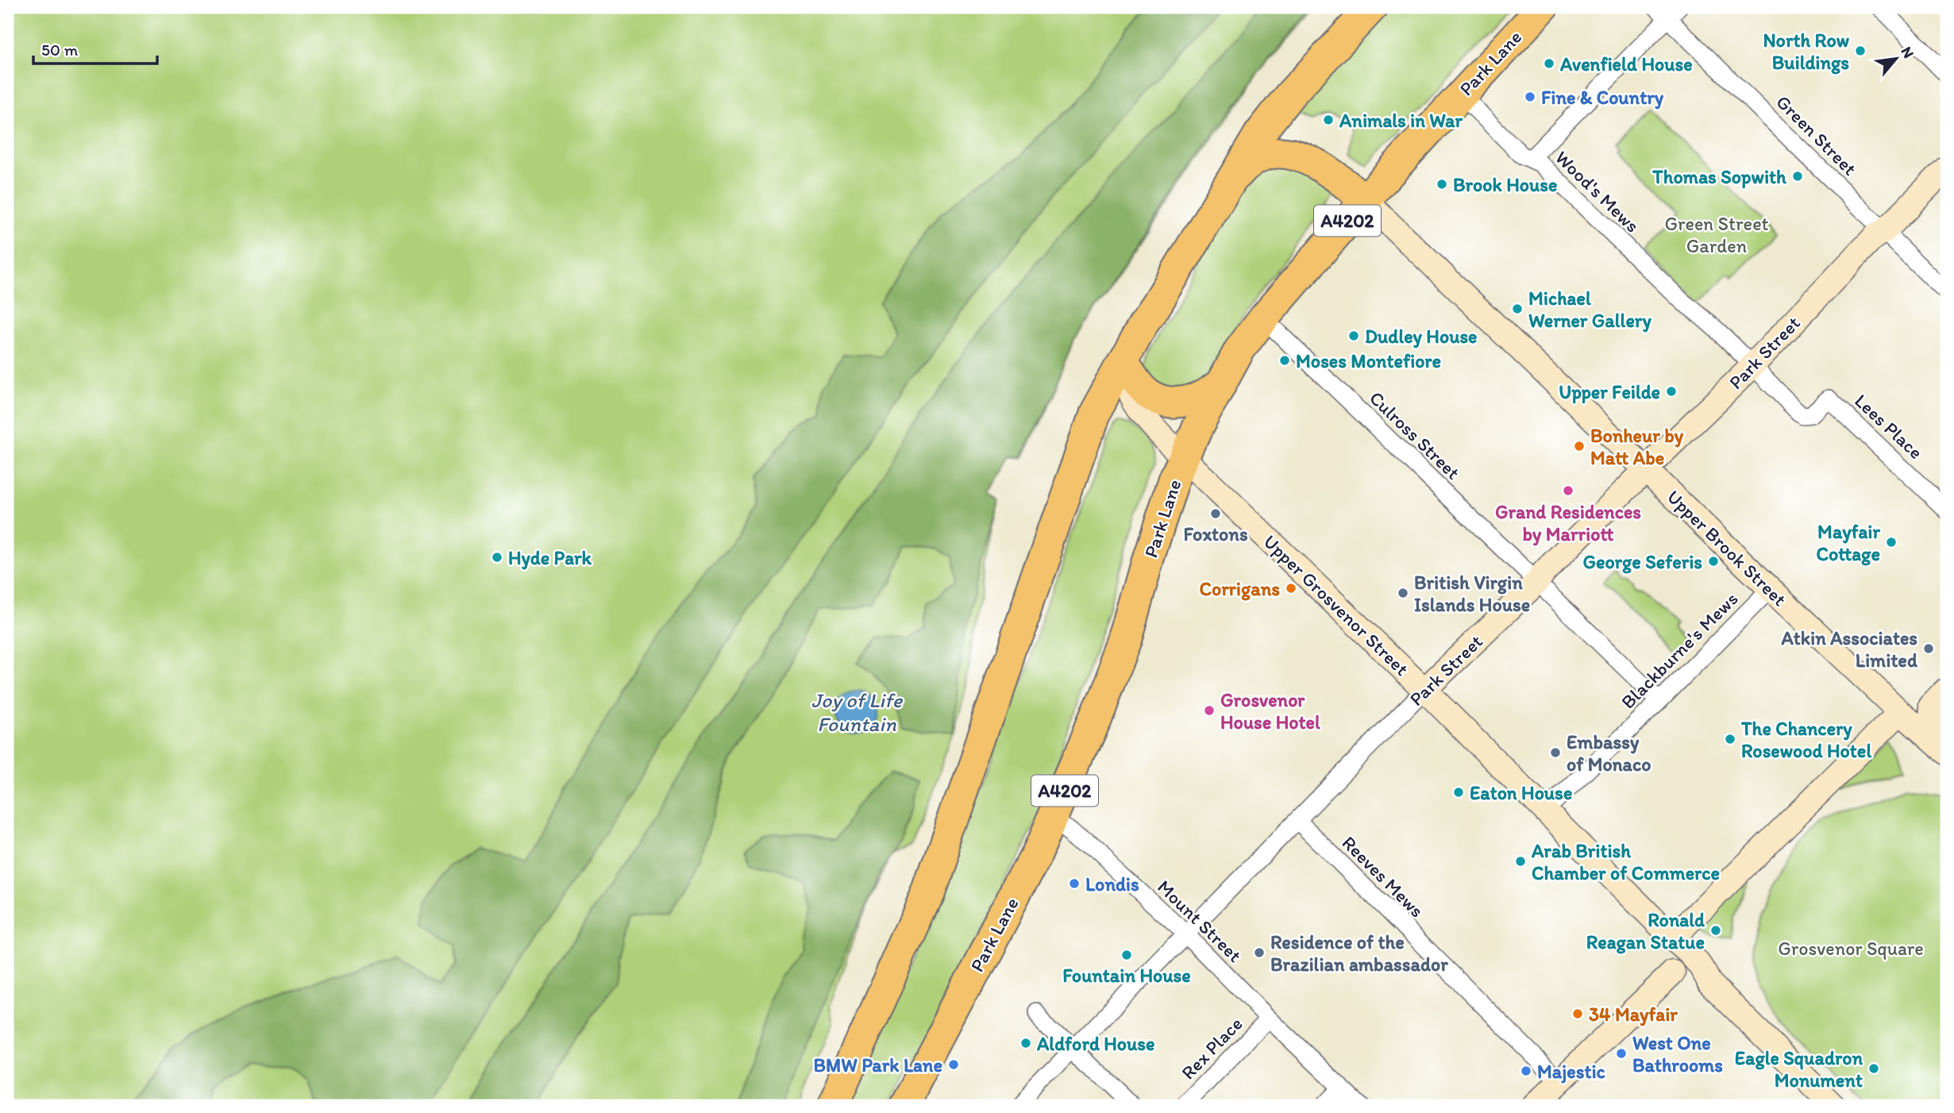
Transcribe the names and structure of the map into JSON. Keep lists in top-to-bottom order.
{
  "streets": {
    "highway": ["Park Lane", "A4202"],
    "street": [
      "Green Street",
      "Wood's Mews",
      "Park Street",
      "Lees Place",
      "Culross Street",
      "Upper Brook Street",
      "Upper Grosvenor Street",
      "Blackburne's Mews",
      "Reeves Mews",
      "Mount Street",
      "Rex Place"
    ]
  },
  "crossings": [
    ["Park Lane", "Wood's Mews"],
    ["Park Lane", "A4202"],
    ["Park Lane", "Culross Street"],
    ["Park Lane", "Upper Brook Street"],
    ["Park Lane", "Upper Grosvenor Street"],
    ["Park Lane", "Mount Street"],
    ["Green Street", "Park Street"],
    ["Wood's Mews", "Park Street"],
    ["Wood's Mews", "Lees Place"],
    ["A4202", "Upper Brook Street"],
    ["A4202", "Upper Grosvenor Street"],
    ["Park Street", "Lees Place"],
    ["Park Street", "Culross Street"],
    ["Park Street", "Upper Brook Street"],
    ["Park Street", "Upper Grosvenor Street"],
    ["Park Street", "Reeves Mews"],
    ["Park Street", "Mount Street"],
    ["Culross Street", "Blackburne's Mews"],
    ["Upper Brook Street", "Blackburne's Mews"],
    ["Upper Grosvenor Street", "Blackburne's Mews"],
    ["Mount Street", "Rex Place"]
  ],
  "water": ["Joy of Life Fountain"],
  "parks": ["Green Street Garden", "Grosvenor Square"],
  "places": [
    "North Row Buildings",
    "Avenfield House",
    "Fine & Country",
    "Animals in War",
    "Thomas Sopwith",
    "Brook House",
    "Michael Werner Gallery",
    "Dudley House",
    "Moses Montefiore",
    "Upper Feilde",
    "Bonheur by Matt Abe",
    "Grand Residences by Marriott",
    "Foxtons",
    "Mayfair Cottage",
    "Hyde Park",
    "George Seferis",
    "Corrigans",
    "British Virgin Islands House",
    "Atkin Associates Limited",
    "Grosvenor House Hotel",
    "The Chancery Rosewood Hotel",
    "Embassy of Monaco",
    "Eaton House",
    "Arab British Chamber of Commerce",
    "Londis",
    "Ronald Reagan Statue",
    "Residence of the Brazilian ambassador",
    "Fountain House",
    "34 Mayfair",
    "Aldford House",
    "West One Bathrooms",
    "BMW Park Lane",
    "Eagle Squadron Monument",
    "Majestic"
  ],
  "scale_bar": "50 m",
  "north": "top right"
}
